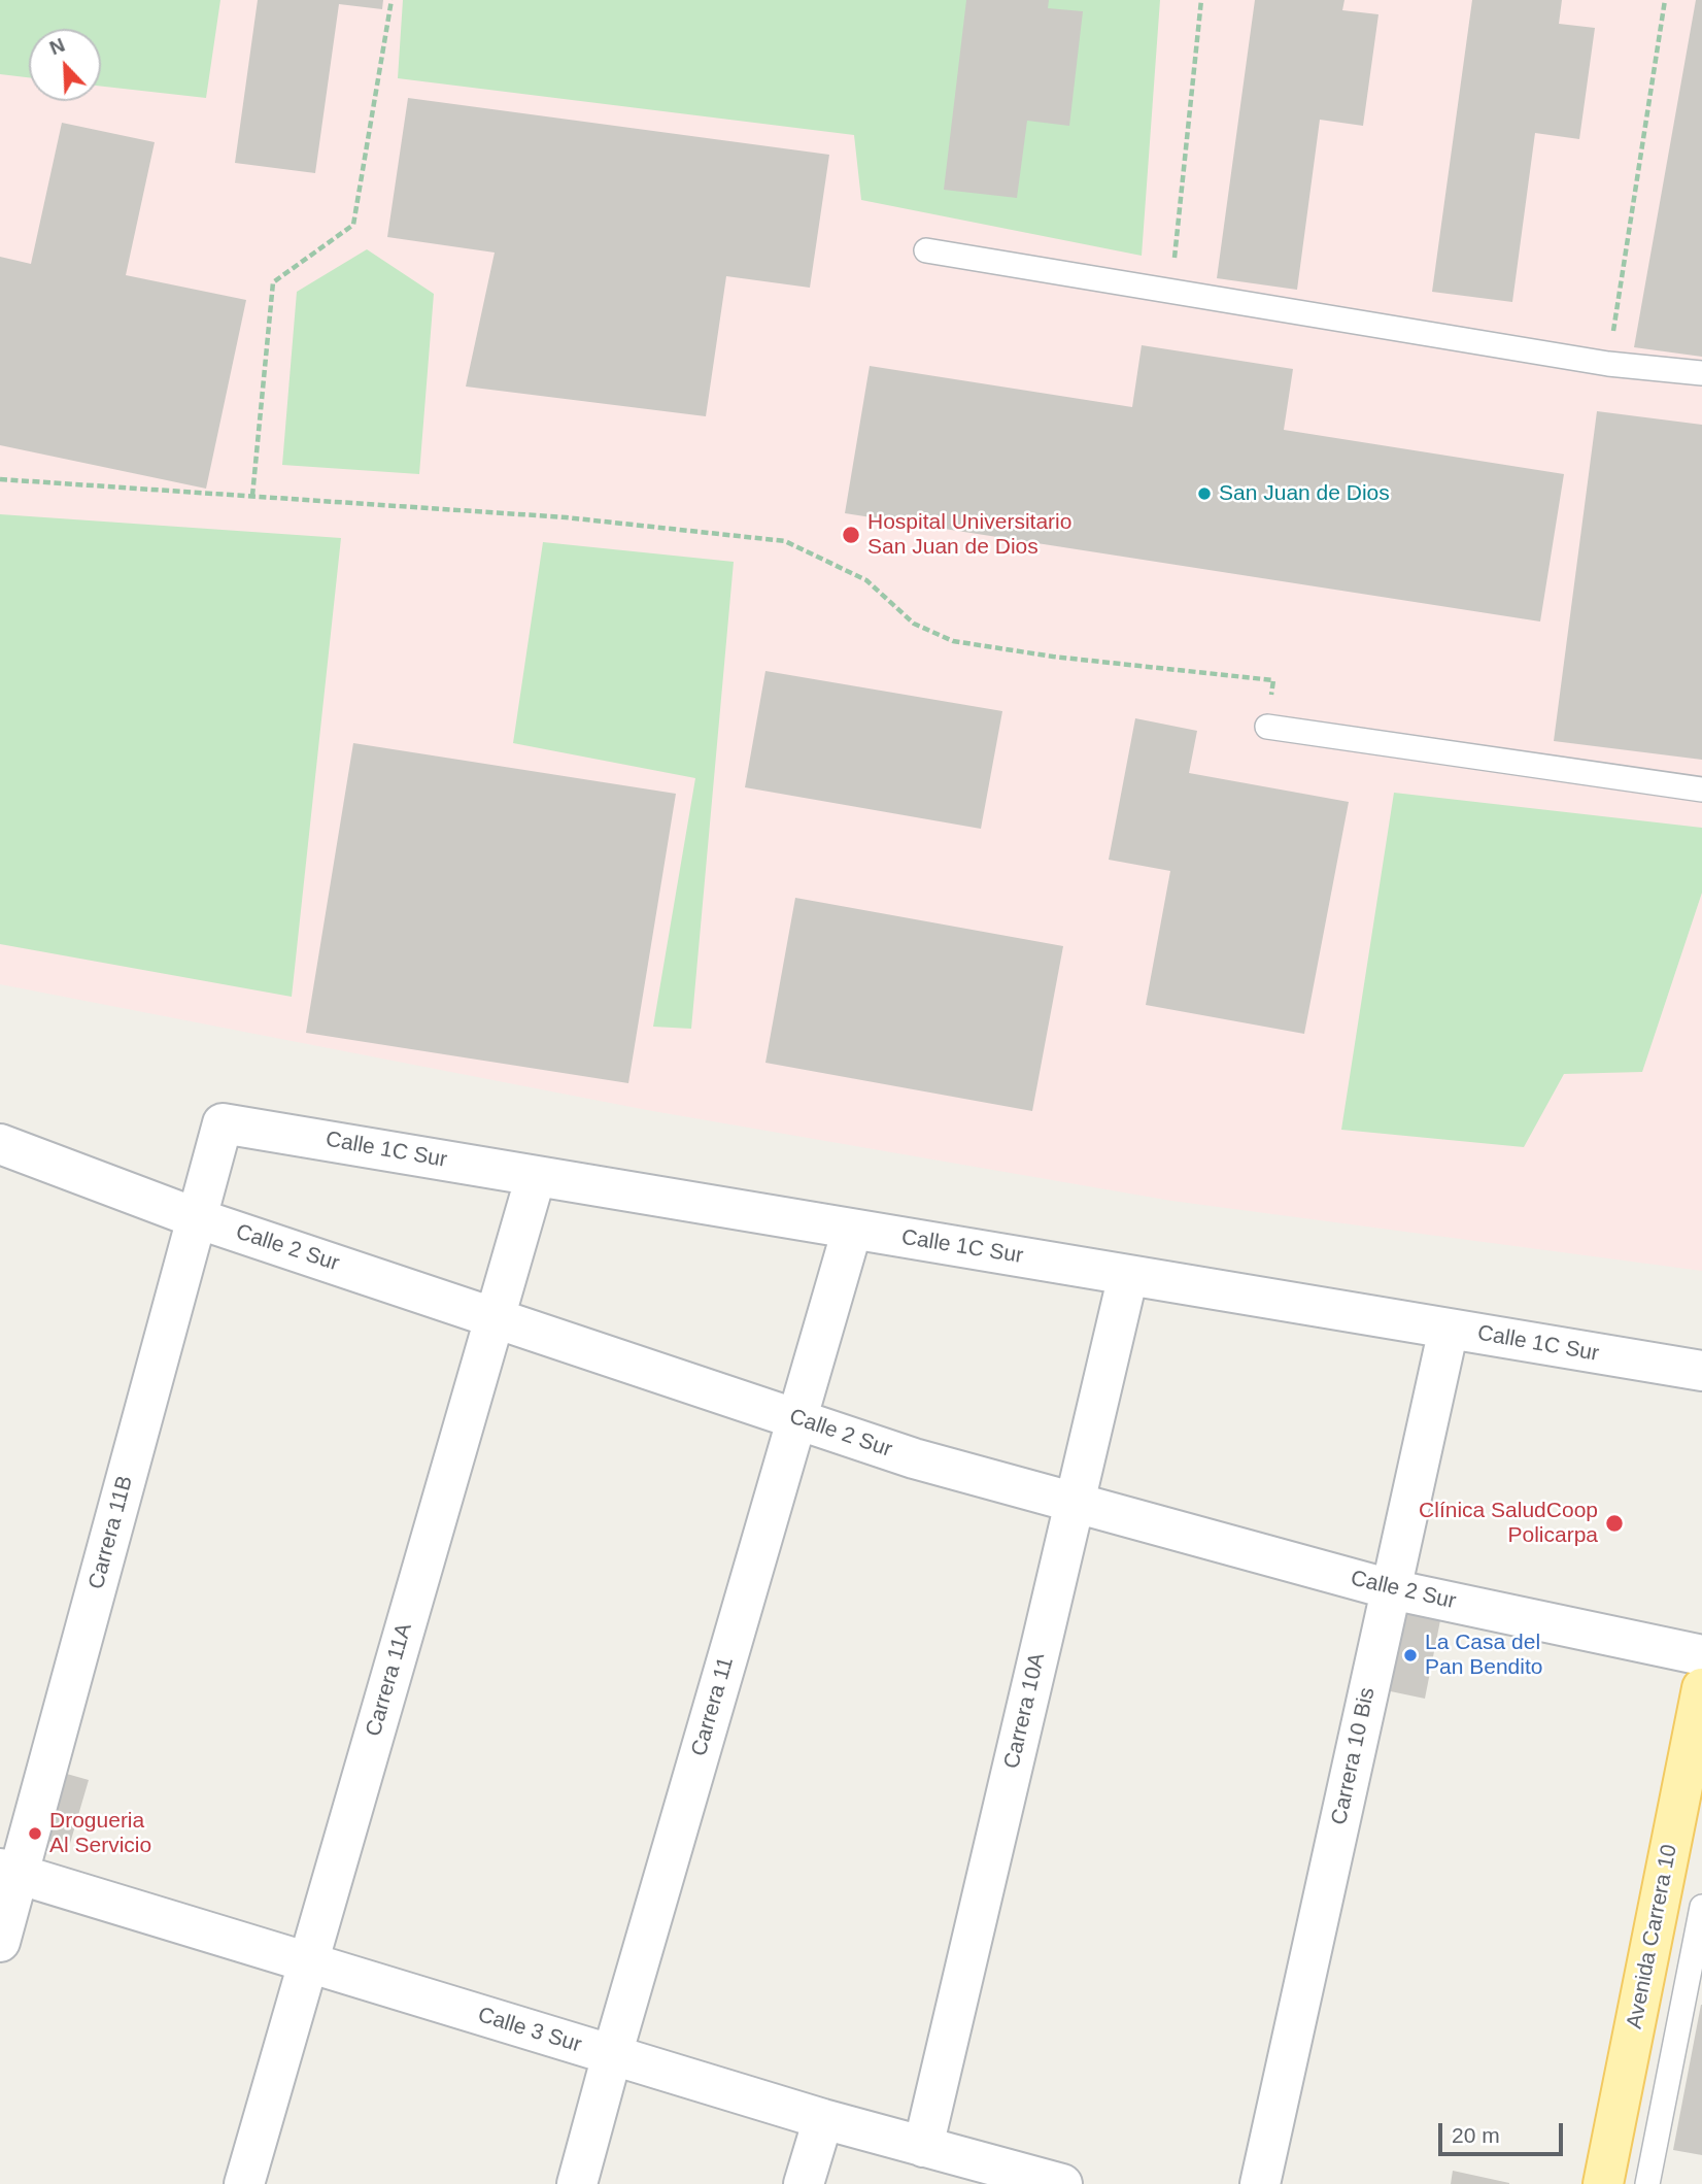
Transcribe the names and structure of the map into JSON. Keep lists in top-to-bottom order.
{
  "streets": {
    "main road": ["Avenida Carrera 10"],
    "street": [
      "Calle 1C Sur",
      "Calle 2 Sur",
      "Carrera 11B",
      "Carrera 11A",
      "Carrera 11",
      "Carrera 10A",
      "Carrera 10 Bis",
      "Calle 3 Sur"
    ]
  },
  "crossings": [
    ["Calle 1C Sur", "Carrera 11B"],
    ["Calle 1C Sur", "Carrera 11A"],
    ["Calle 1C Sur", "Carrera 11"],
    ["Calle 1C Sur", "Carrera 10A"],
    ["Calle 1C Sur", "Carrera 10 Bis"],
    ["Calle 2 Sur", "Carrera 11B"],
    ["Calle 2 Sur", "Carrera 11A"],
    ["Calle 2 Sur", "Carrera 11"],
    ["Calle 2 Sur", "Carrera 10A"],
    ["Calle 2 Sur", "Carrera 10 Bis"],
    ["Carrera 11B", "Calle 3 Sur"],
    ["Carrera 11A", "Calle 3 Sur"],
    ["Carrera 11", "Calle 3 Sur"],
    ["Carrera 10A", "Calle 3 Sur"]
  ],
  "places": [
    "San Juan de Dios",
    "Hospital Universitario San Juan de Dios",
    "Clínica SaludCoop Policarpa",
    "La Casa del Pan Bendito",
    "Drogueria Al Servicio"
  ],
  "scale_bar": "20 m",
  "north": "top left"
}
